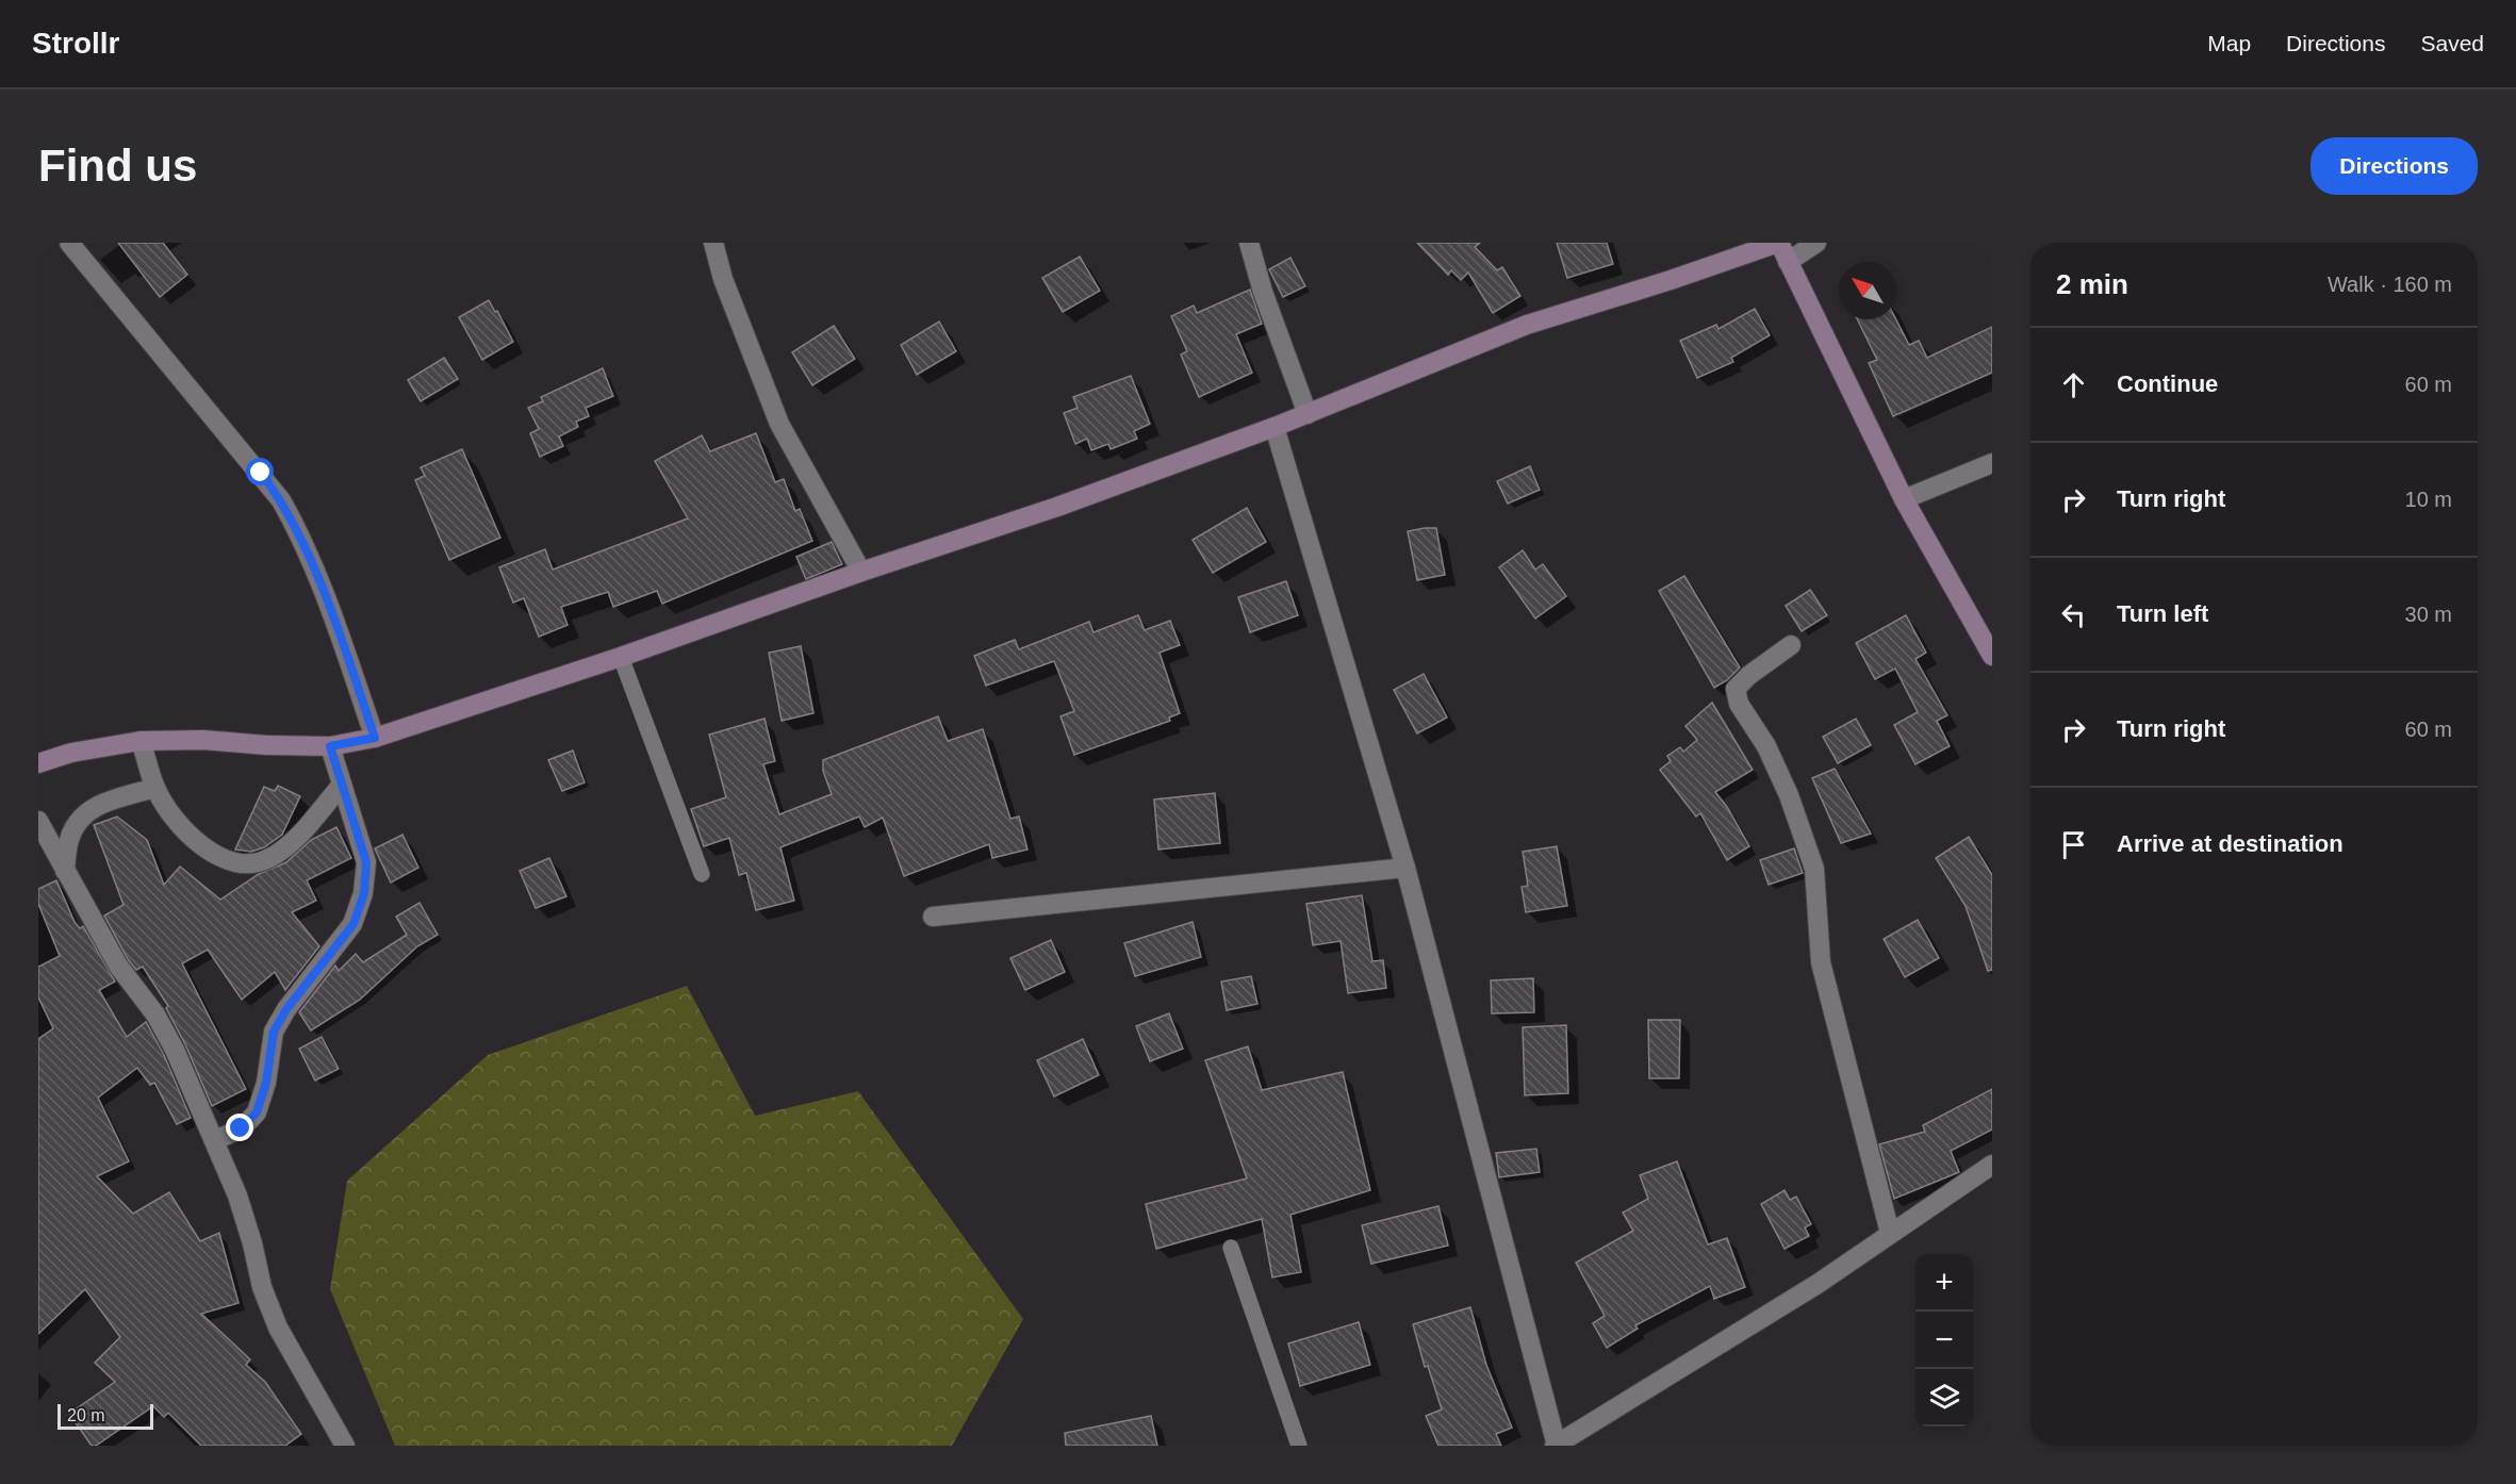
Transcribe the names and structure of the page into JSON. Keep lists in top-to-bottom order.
{
  "scale_bar": "20 m",
  "north": "top left",
  "page": {
    "header": "Strollr",
    "nav": ["Map", "Directions", "Saved"],
    "buttons": "Directions",
    "title": "Find us",
    "heading": ["2 min", "Walk · 160 m"],
    "list": [
      ["Continue", "60 m"],
      ["Turn right", "10 m"],
      ["Turn left", "30 m"],
      ["Turn right", "60 m"],
      "Arrive at destination"
    ],
    "map_buttons": ["+", "−"],
    "scale": "20 m"
  }
}
